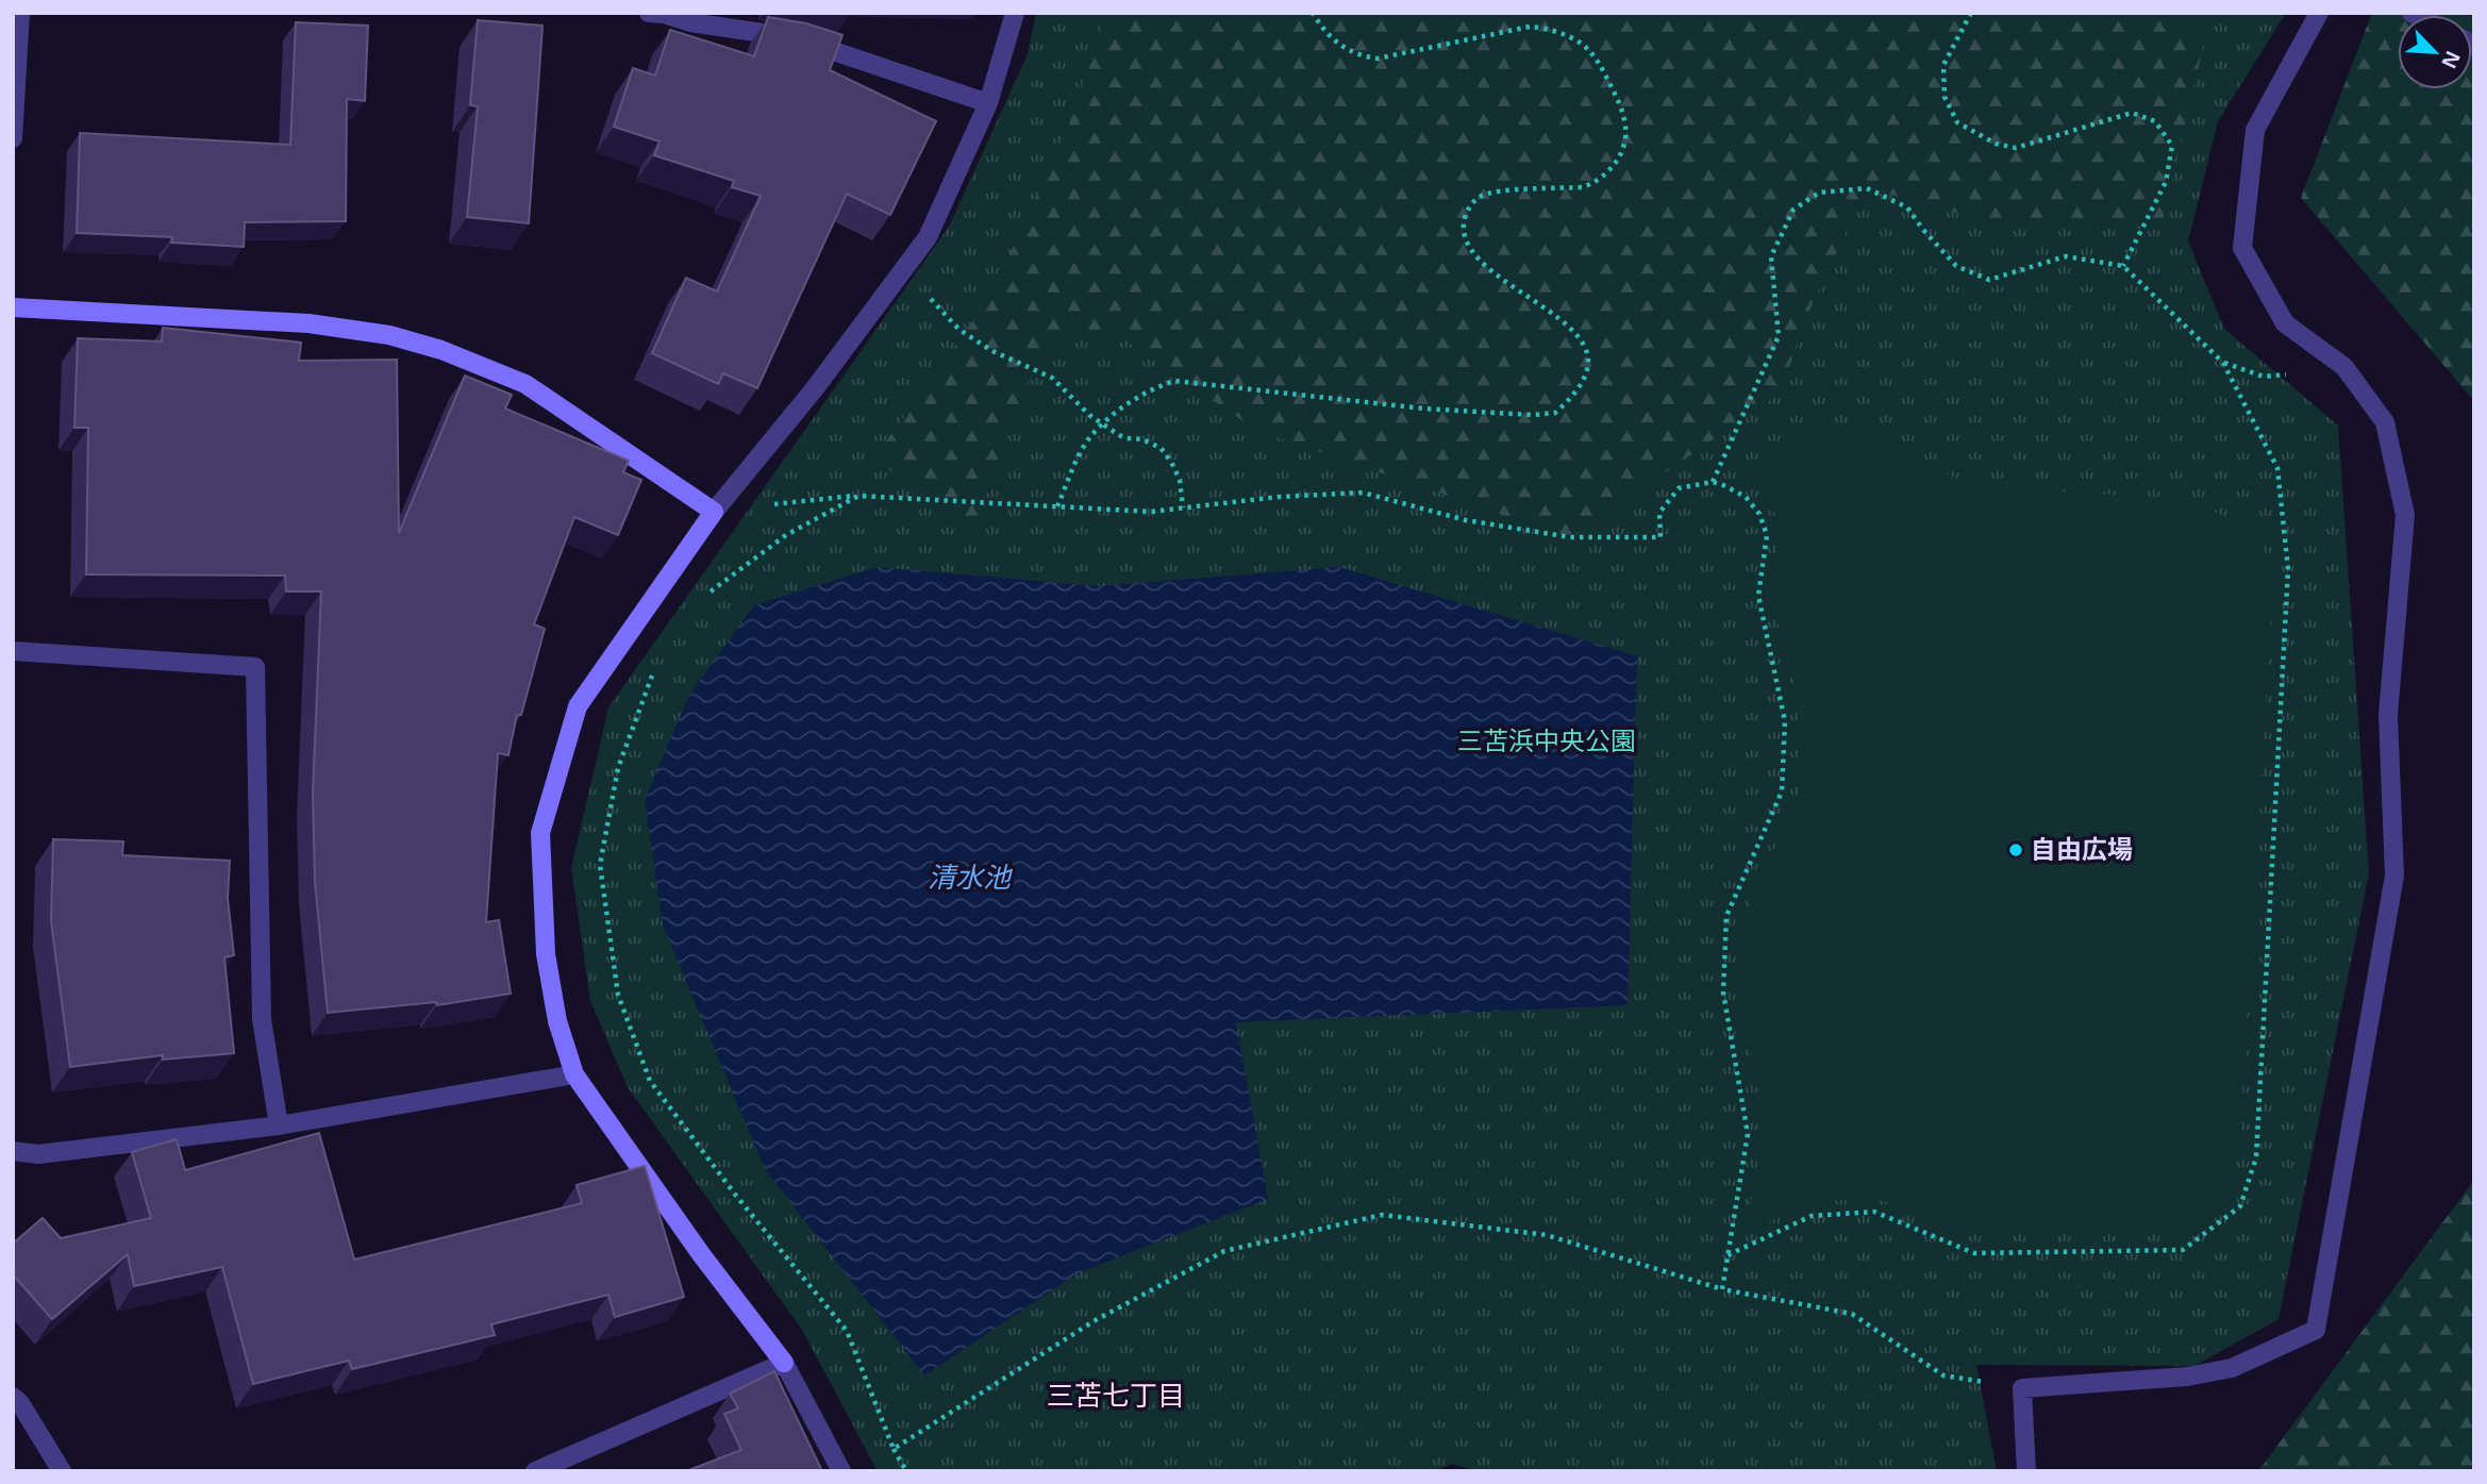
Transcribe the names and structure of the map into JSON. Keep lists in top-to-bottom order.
{
  "districts": ["三苫七丁目"],
  "water": ["清水池"],
  "parks": ["三苫浜中央公園"],
  "places": ["自由広場"],
  "north": "bottom right"
}
